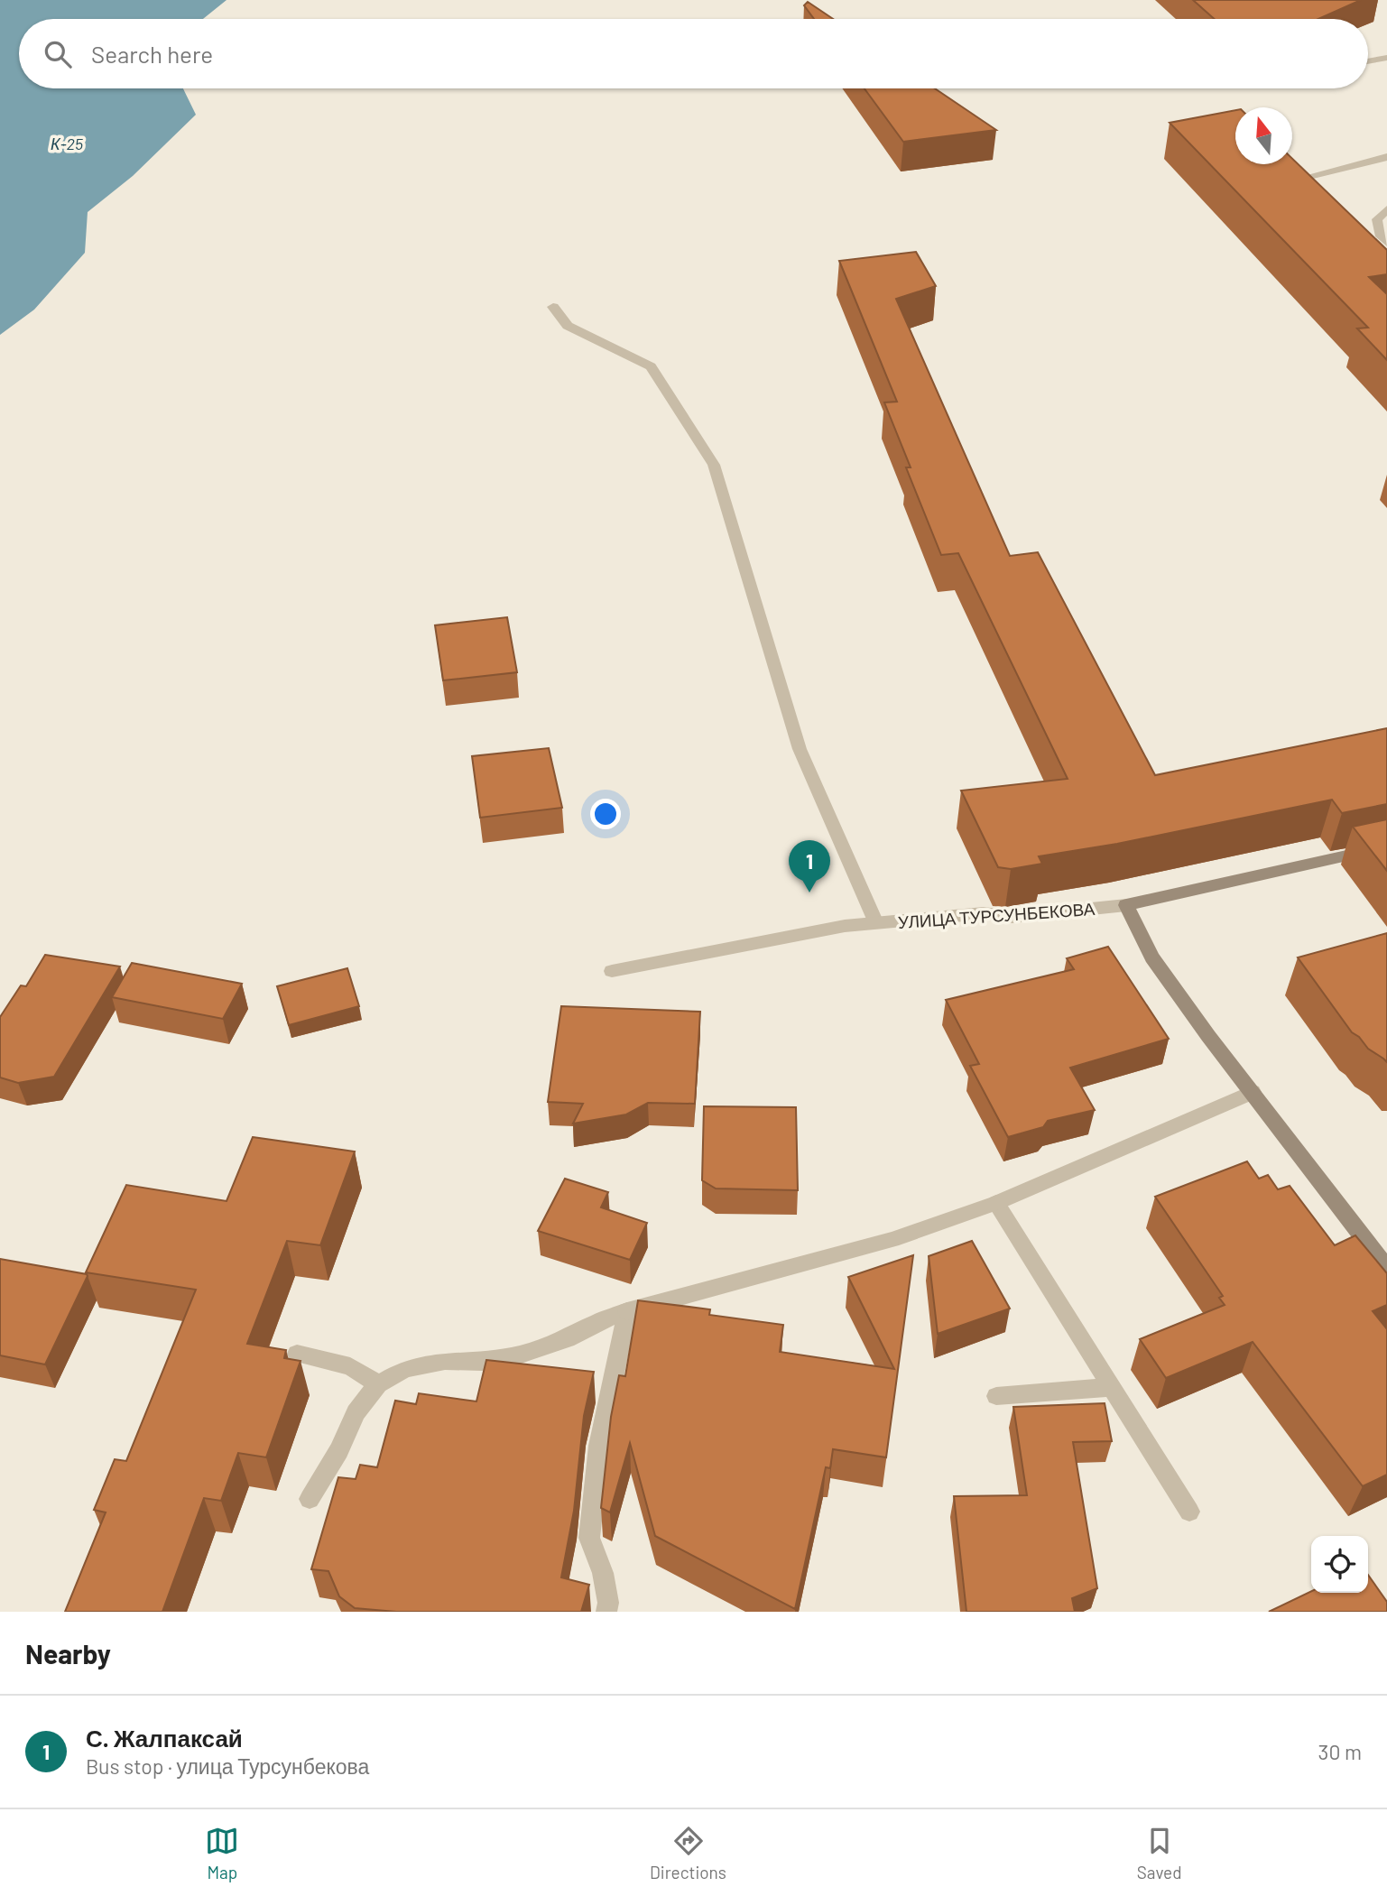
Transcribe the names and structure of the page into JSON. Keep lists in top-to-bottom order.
{
  "streets": {
    "street": ["УЛИЦА ТУРСУНБЕКОВА"]
  },
  "water": ["К-25"],
  "north": "top",
  "page": {
    "search": "Search here",
    "pins": "1",
    "heading": "Nearby",
    "list": [
      {
        "mark": "1",
        "name": "С. Жалпаксай",
        "note": "Bus stop · улица Турсунбекова",
        "value": "30 m"
      }
    ],
    "nav": ["Map", "Directions", "Saved"]
  }
}
